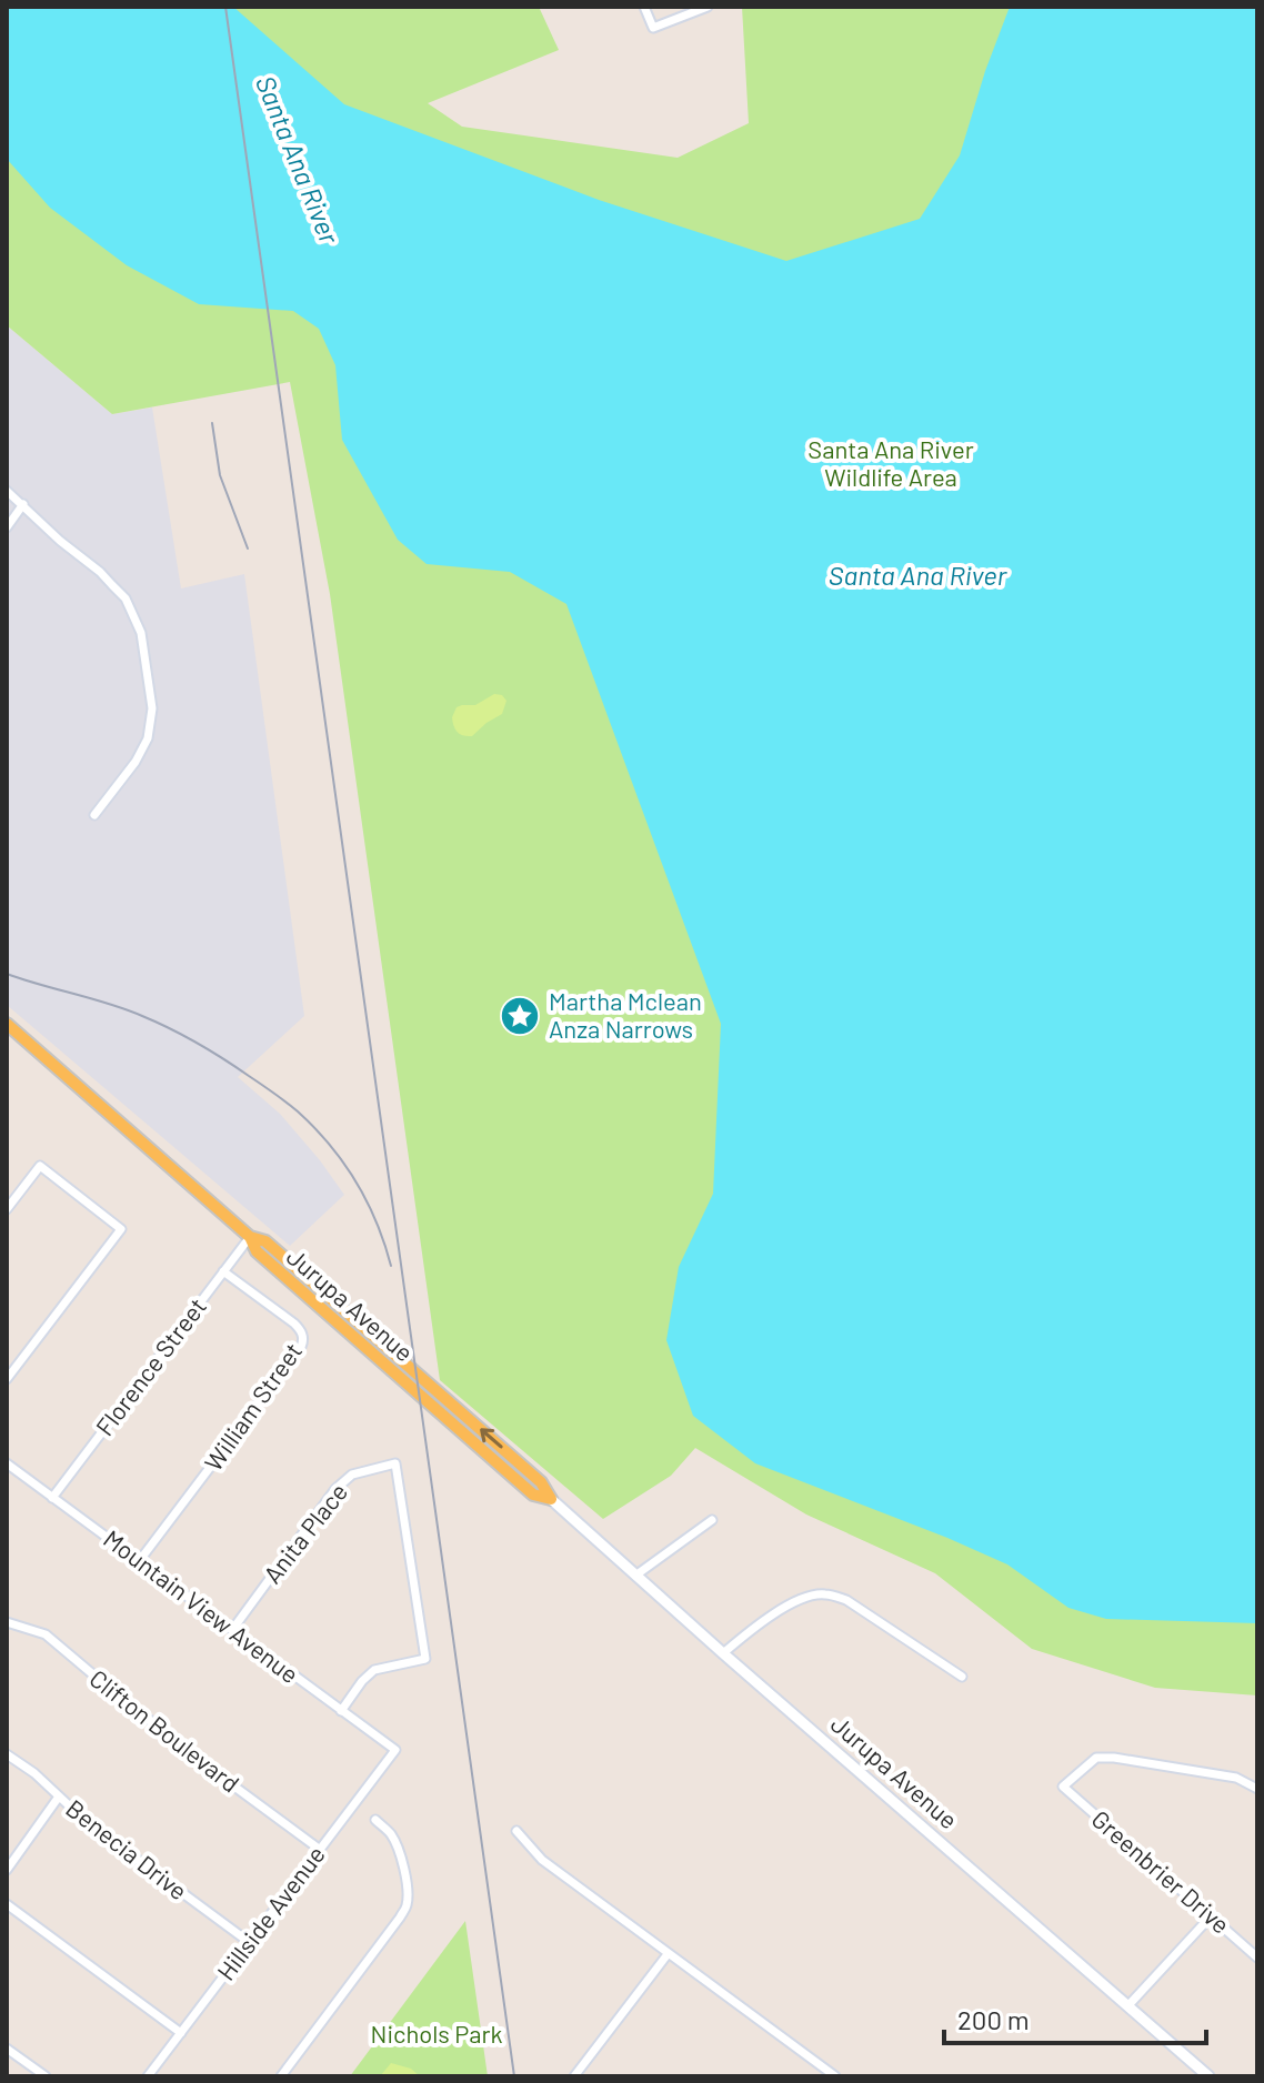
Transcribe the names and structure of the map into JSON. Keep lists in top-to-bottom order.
{
  "streets": {
    "main road": ["Jurupa Avenue"],
    "street": [
      "Florence Street",
      "William Street",
      "Anita Place",
      "Mountain View Avenue",
      "Clifton Boulevard",
      "Benecia Drive",
      "Greenbrier Drive",
      "Hillside Avenue"
    ]
  },
  "crossings": [
    ["Jurupa Avenue", "Florence Street"],
    ["Florence Street", "William Street"],
    ["Florence Street", "Mountain View Avenue"],
    ["William Street", "Mountain View Avenue"],
    ["Anita Place", "Mountain View Avenue"],
    ["Mountain View Avenue", "Hillside Avenue"],
    ["Clifton Boulevard", "Hillside Avenue"],
    ["Benecia Drive", "Hillside Avenue"]
  ],
  "water": ["Santa Ana River"],
  "parks": ["Santa Ana River Wildlife Area", "Nichols Park"],
  "places": {
    "place": ["Martha Mclean Anza Narrows"]
  },
  "scale_bar": "200 m"
}
